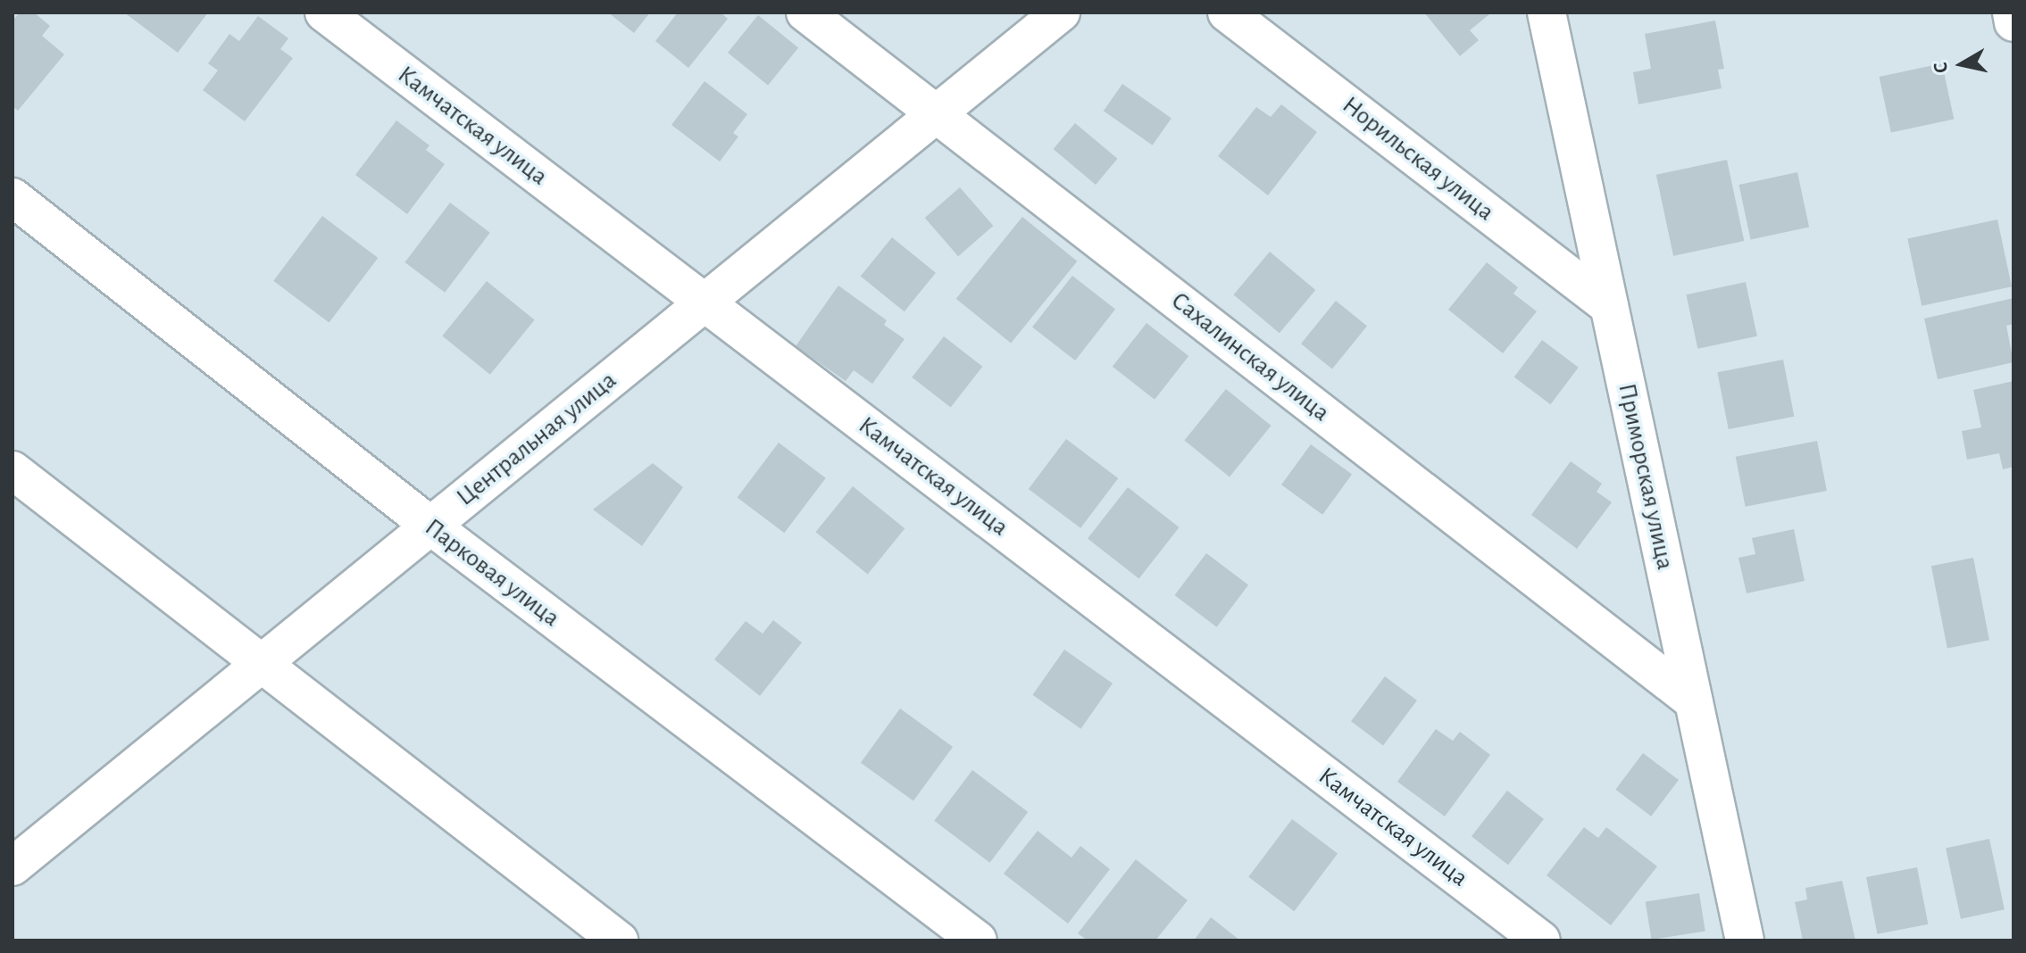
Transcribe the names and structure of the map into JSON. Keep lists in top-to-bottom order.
{
  "streets": {
    "street": [
      "Камчатская улица",
      "Норильская улица",
      "Сахалинская улица",
      "Центральная улица",
      "Приморская улица",
      "Парковая улица"
    ]
  },
  "crossings": [
    ["Камчатская улица", "Центральная улица"],
    ["Норильская улица", "Приморская улица"],
    ["Сахалинская улица", "Центральная улица"],
    ["Сахалинская улица", "Приморская улица"],
    ["Центральная улица", "Парковая улица"]
  ],
  "north": "left"
}
